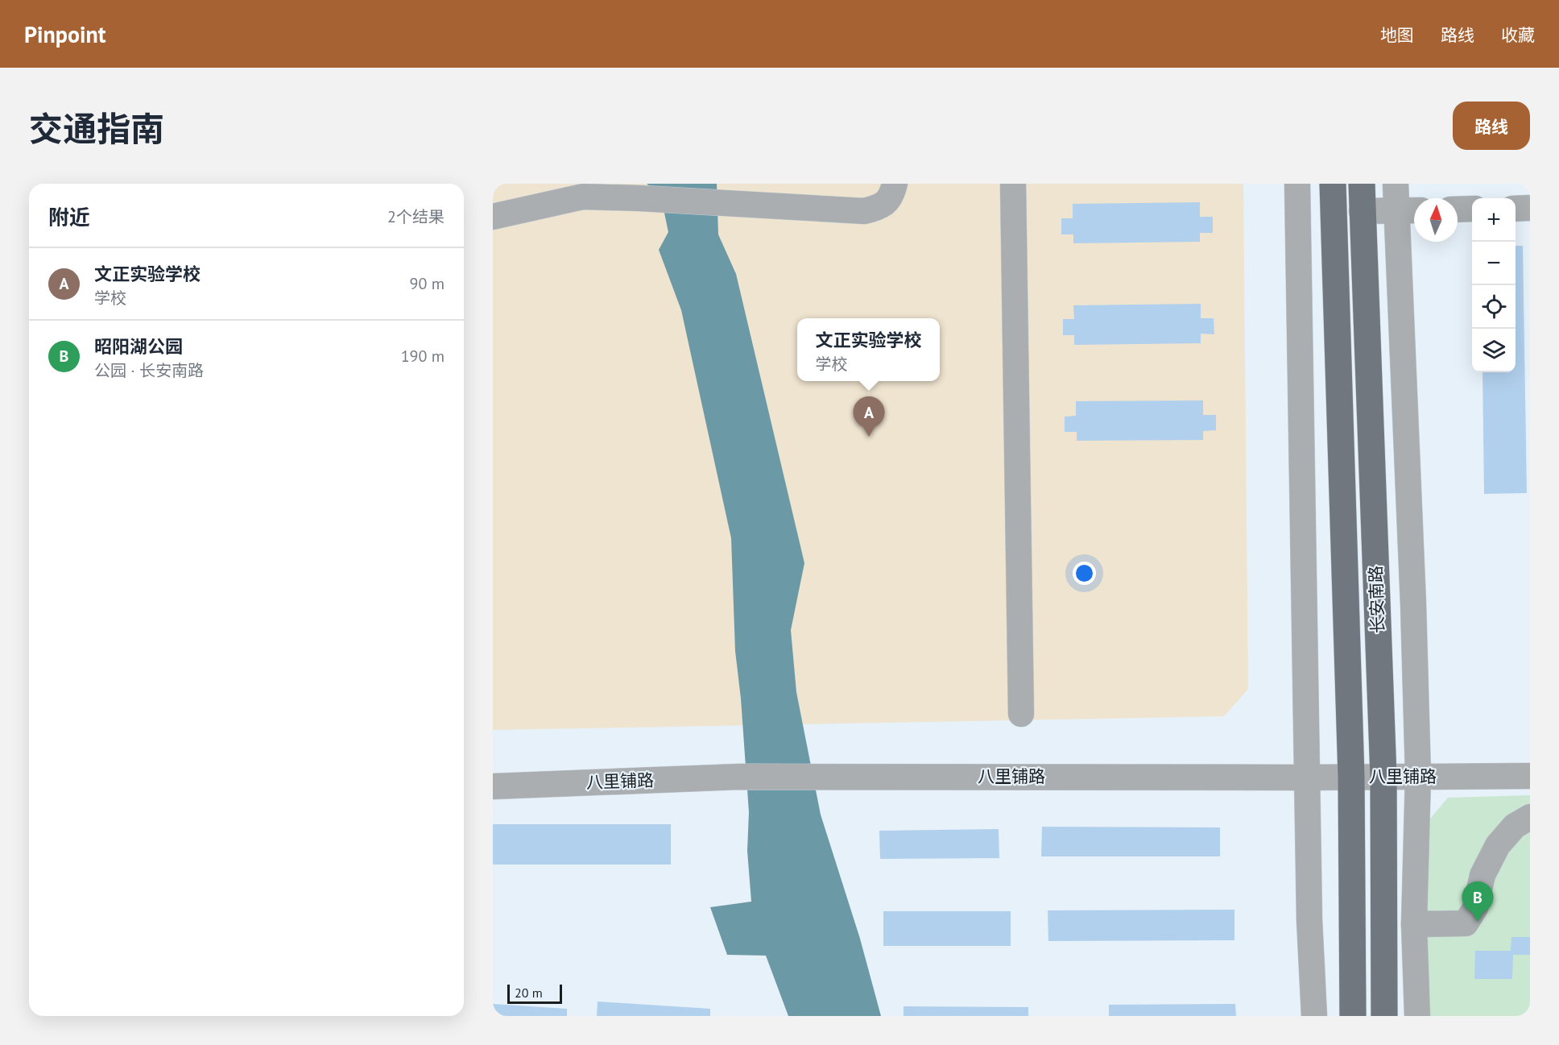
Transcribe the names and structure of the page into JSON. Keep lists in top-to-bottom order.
{
  "streets": {
    "main road": ["长安南路"],
    "street": ["八里铺路"]
  },
  "crossings": [
    ["长安南路", "八里铺路"]
  ],
  "scale_bar": "20 m",
  "north": "top",
  "page": {
    "header": "Pinpoint",
    "nav": ["地图", "路线", "收藏"],
    "title": "交通指南",
    "buttons": "路线",
    "heading": ["附近", "2个结果"],
    "map_buttons": ["+", "−"],
    "list": [
      {
        "mark": "A",
        "name": "文正实验学校",
        "note": "学校",
        "value": "90 m"
      },
      {
        "mark": "B",
        "name": "昭阳湖公园",
        "note": "公园 · 长安南路",
        "value": "190 m"
      }
    ],
    "popup": ["文正实验学校", "学校"],
    "pins": ["A", "B"],
    "scale": "20 m"
  }
}
